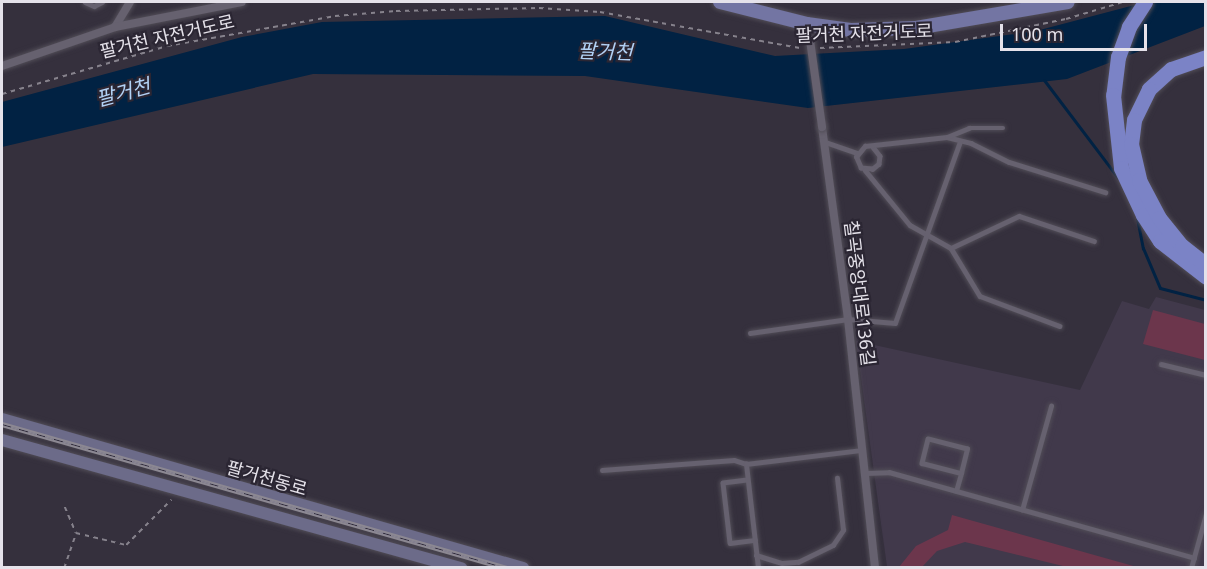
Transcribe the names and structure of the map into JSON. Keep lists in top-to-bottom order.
{
  "streets": {
    "street": ["칠곡중앙대로136길", "팔거천동로"],
    "path": ["팔거천 자전거도로"]
  },
  "crossings": [
    ["팔거천 자전거도로", "칠곡중앙대로136길"]
  ],
  "water": ["팔거천"],
  "scale_bar": "100 m"
}
